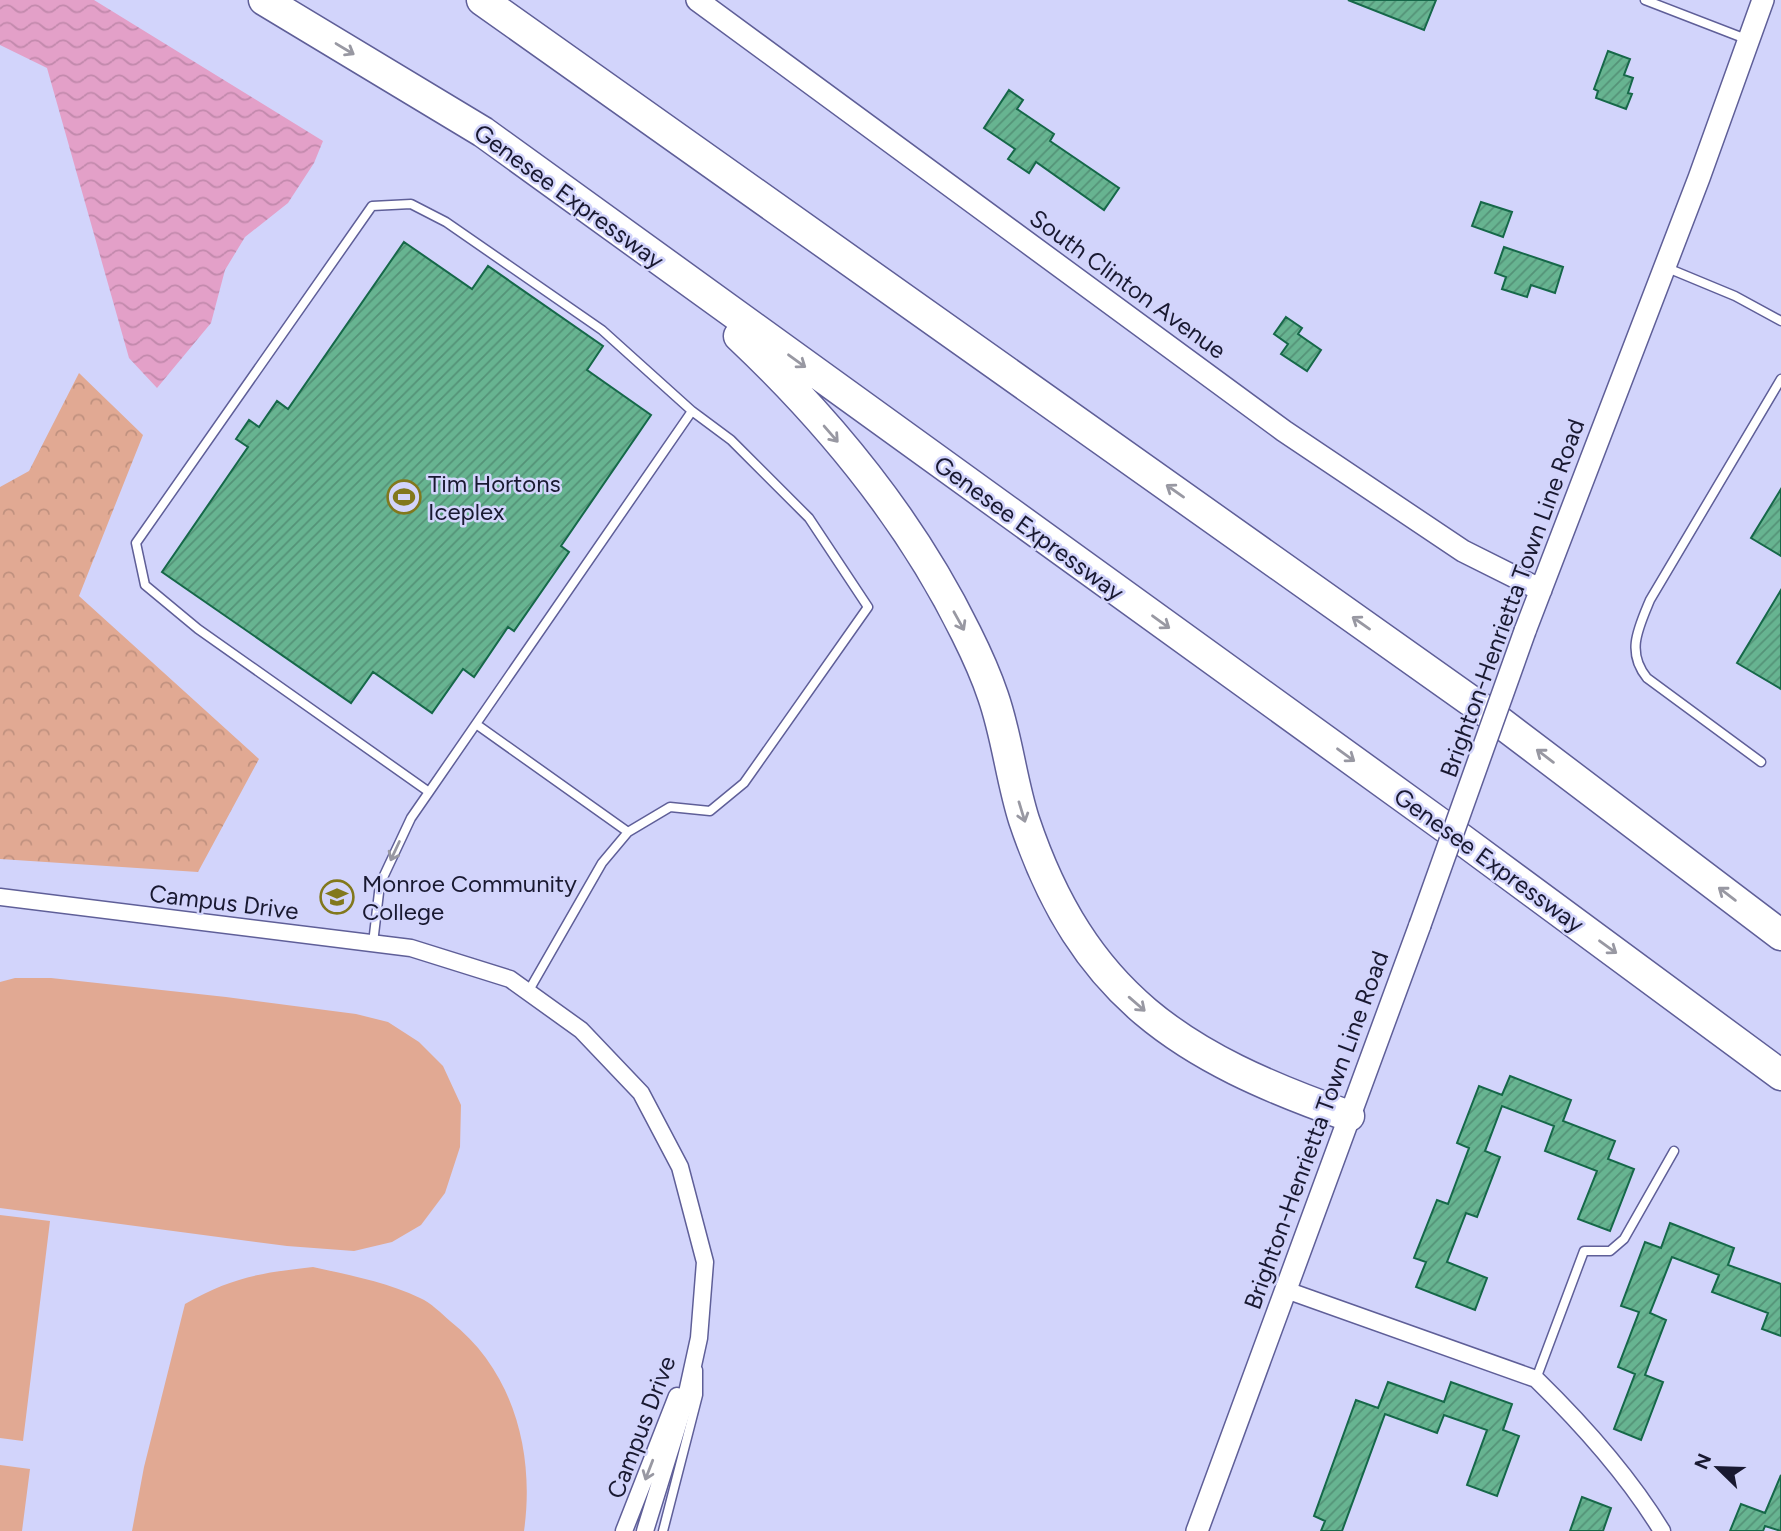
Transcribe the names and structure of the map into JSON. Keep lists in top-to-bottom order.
{
  "streets": {
    "highway": ["Genesee Expressway"],
    "street": ["South Clinton Avenue", "Brighton-Henrietta Town Line Road", "Campus Drive"]
  },
  "crossings": [
    ["South Clinton Avenue", "Brighton-Henrietta Town Line Road"]
  ],
  "places": {
    "sports": ["Tim Hortons Iceplex"],
    "school or university": ["Monroe Community College"]
  },
  "north": "top left"
}
